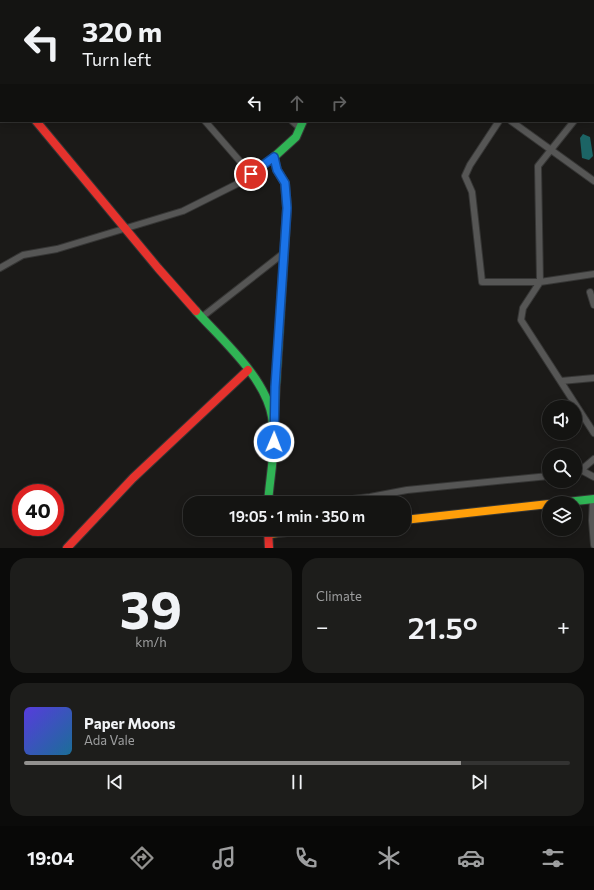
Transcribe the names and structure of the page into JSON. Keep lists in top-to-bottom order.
{
  "page": {
    "turn": ["320 m", "Turn left"],
    "limit": "40",
    "trip": "19:05 · 1 min · 350 m",
    "tile": [
      ["39", "km/h"],
      "Climate"
    ],
    "heat": ["−", "21.5°", "+"],
    "song": ["Paper Moons", "Ada Vale"],
    "tabs": "19:04"
  }
}
